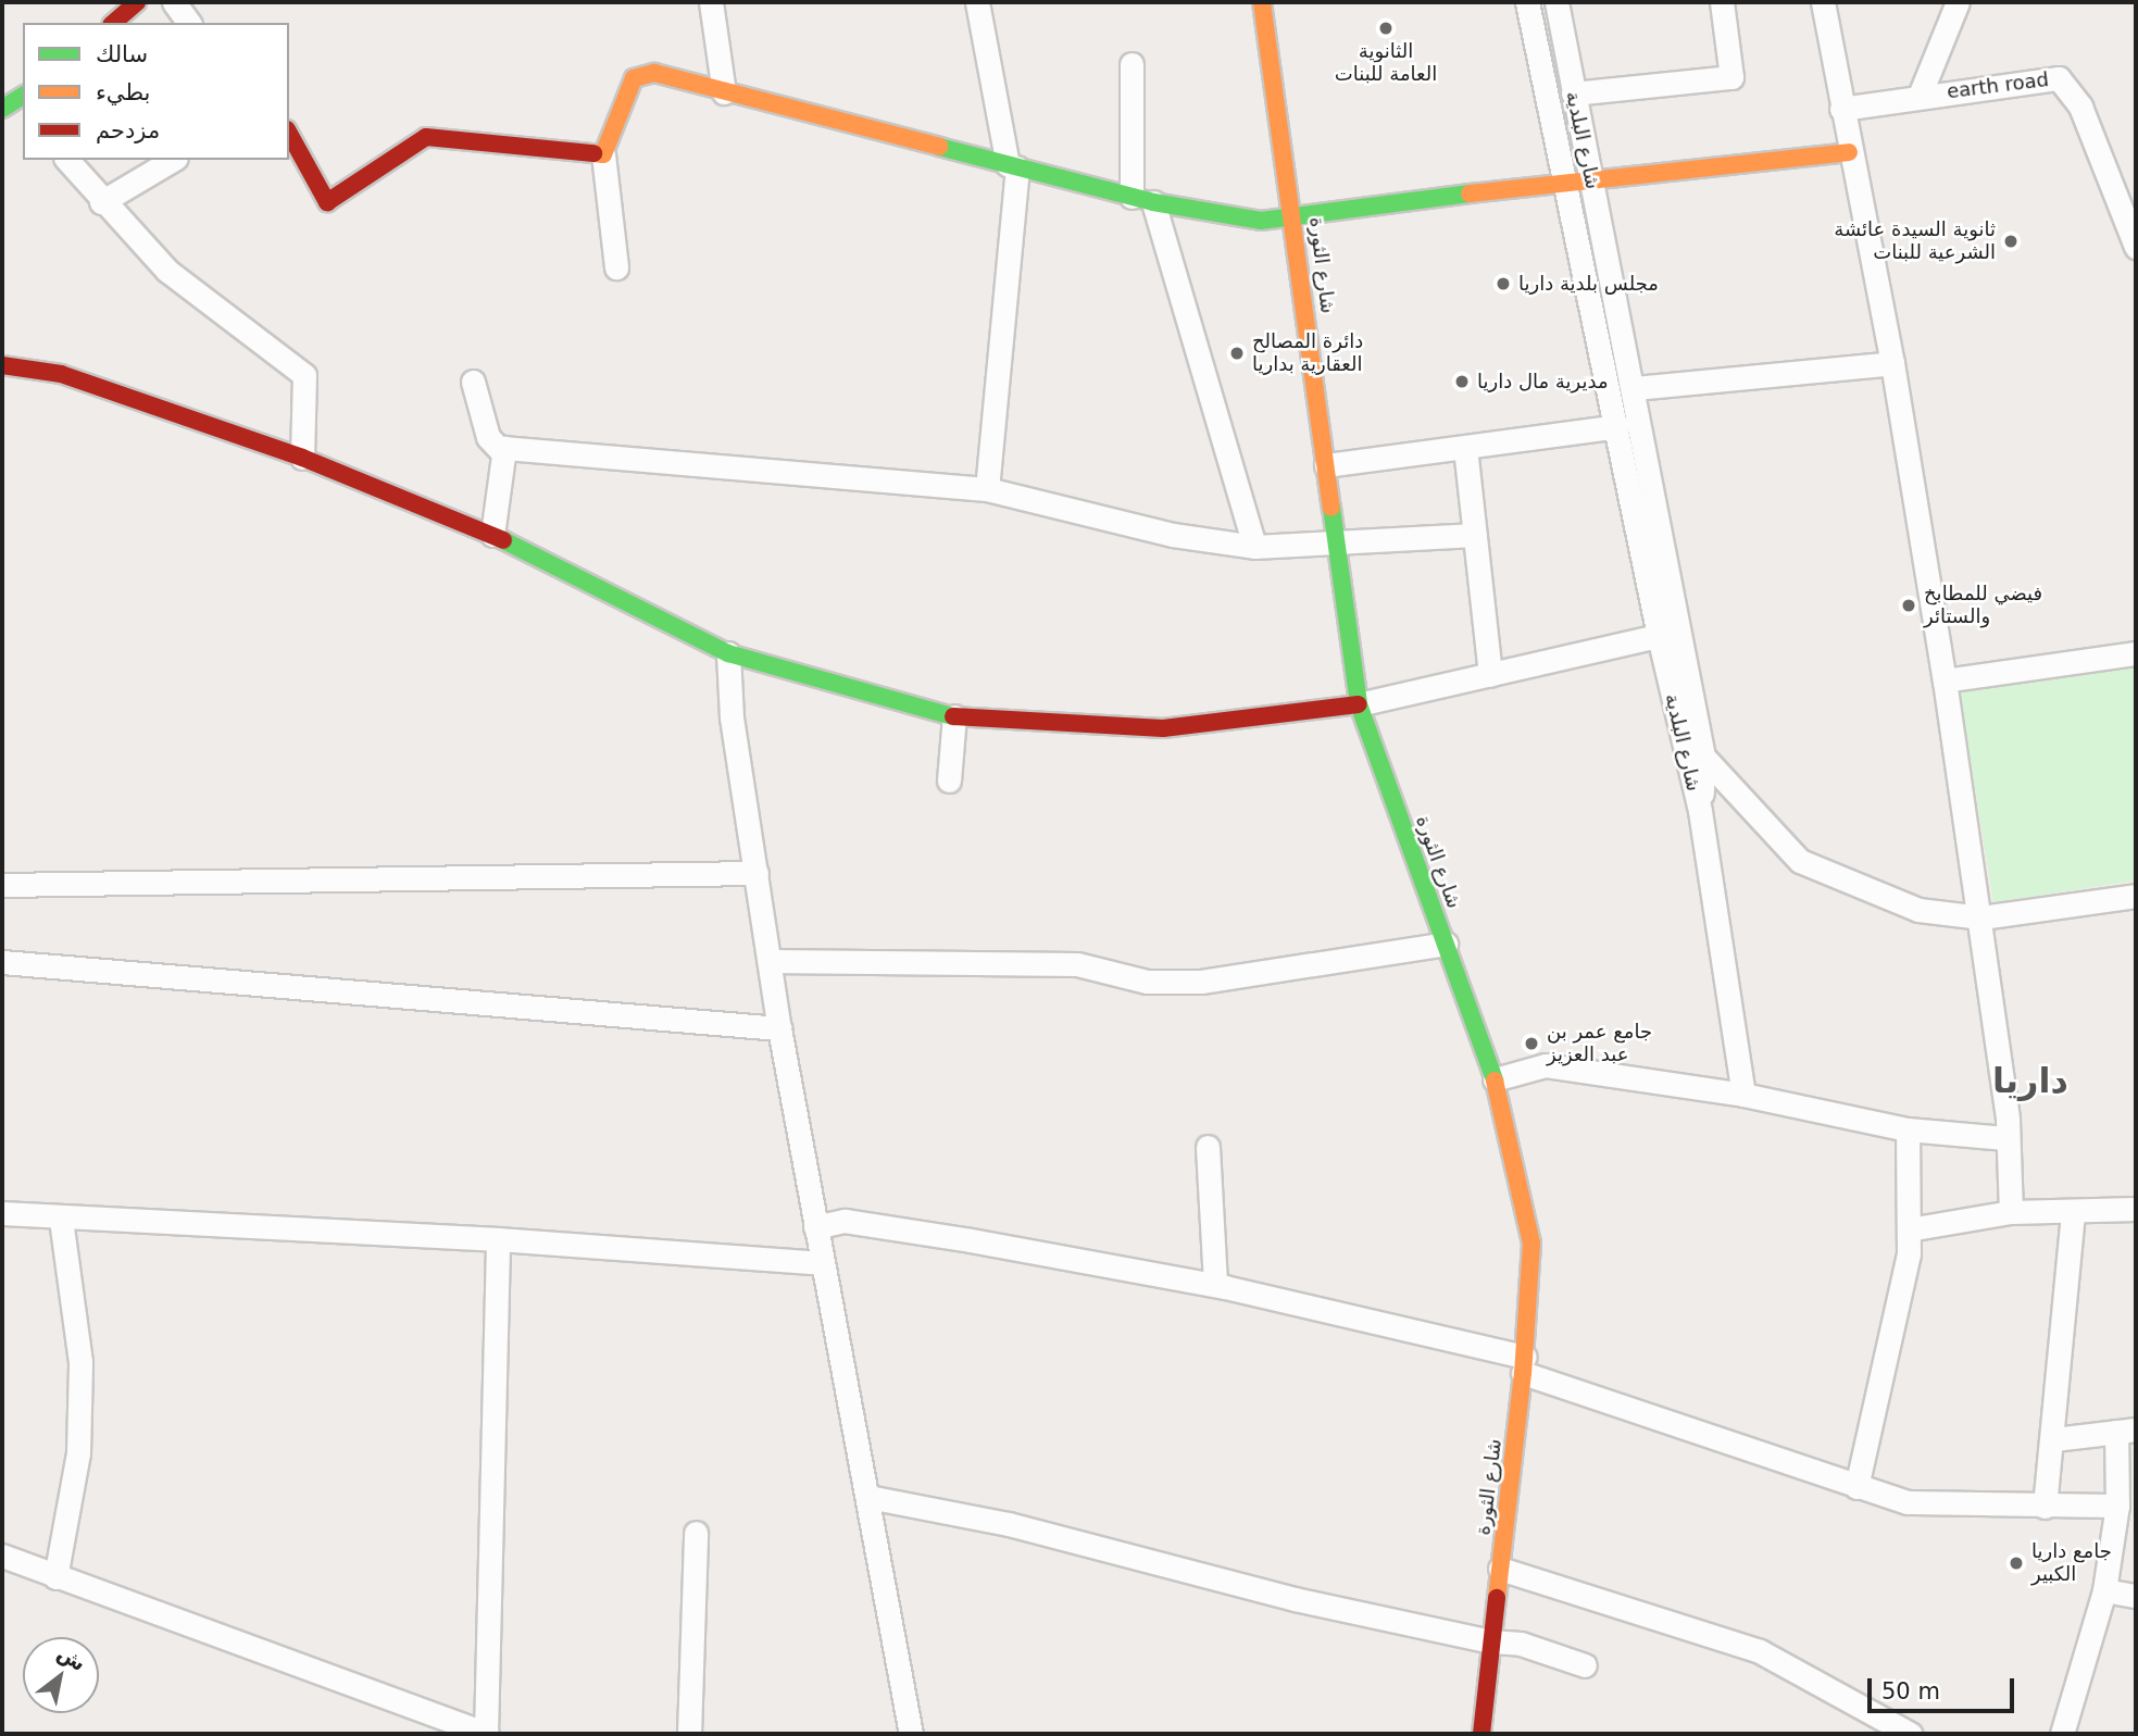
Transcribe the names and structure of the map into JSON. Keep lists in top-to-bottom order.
{
  "streets": {
    "street": ["earth road", "شارع البلدية", "شارع الثورة"]
  },
  "districts": ["داريا"],
  "places": [
    "الثانوية العامة للبنات",
    "ثانوية السيدة عائشة الشرعية للبنات",
    "مجلس بلدية داريا",
    "دائرة المصالح العقارية بداريا",
    "مديرية مال داريا",
    "فيضي للمطابخ والستائر",
    "جامع عمر بن عبد العزيز",
    "جامع داريا الكبير"
  ],
  "legend": ["سالك", "بطيء", "مزدحم"],
  "scale_bar": "50 m",
  "north": "top right"
}
